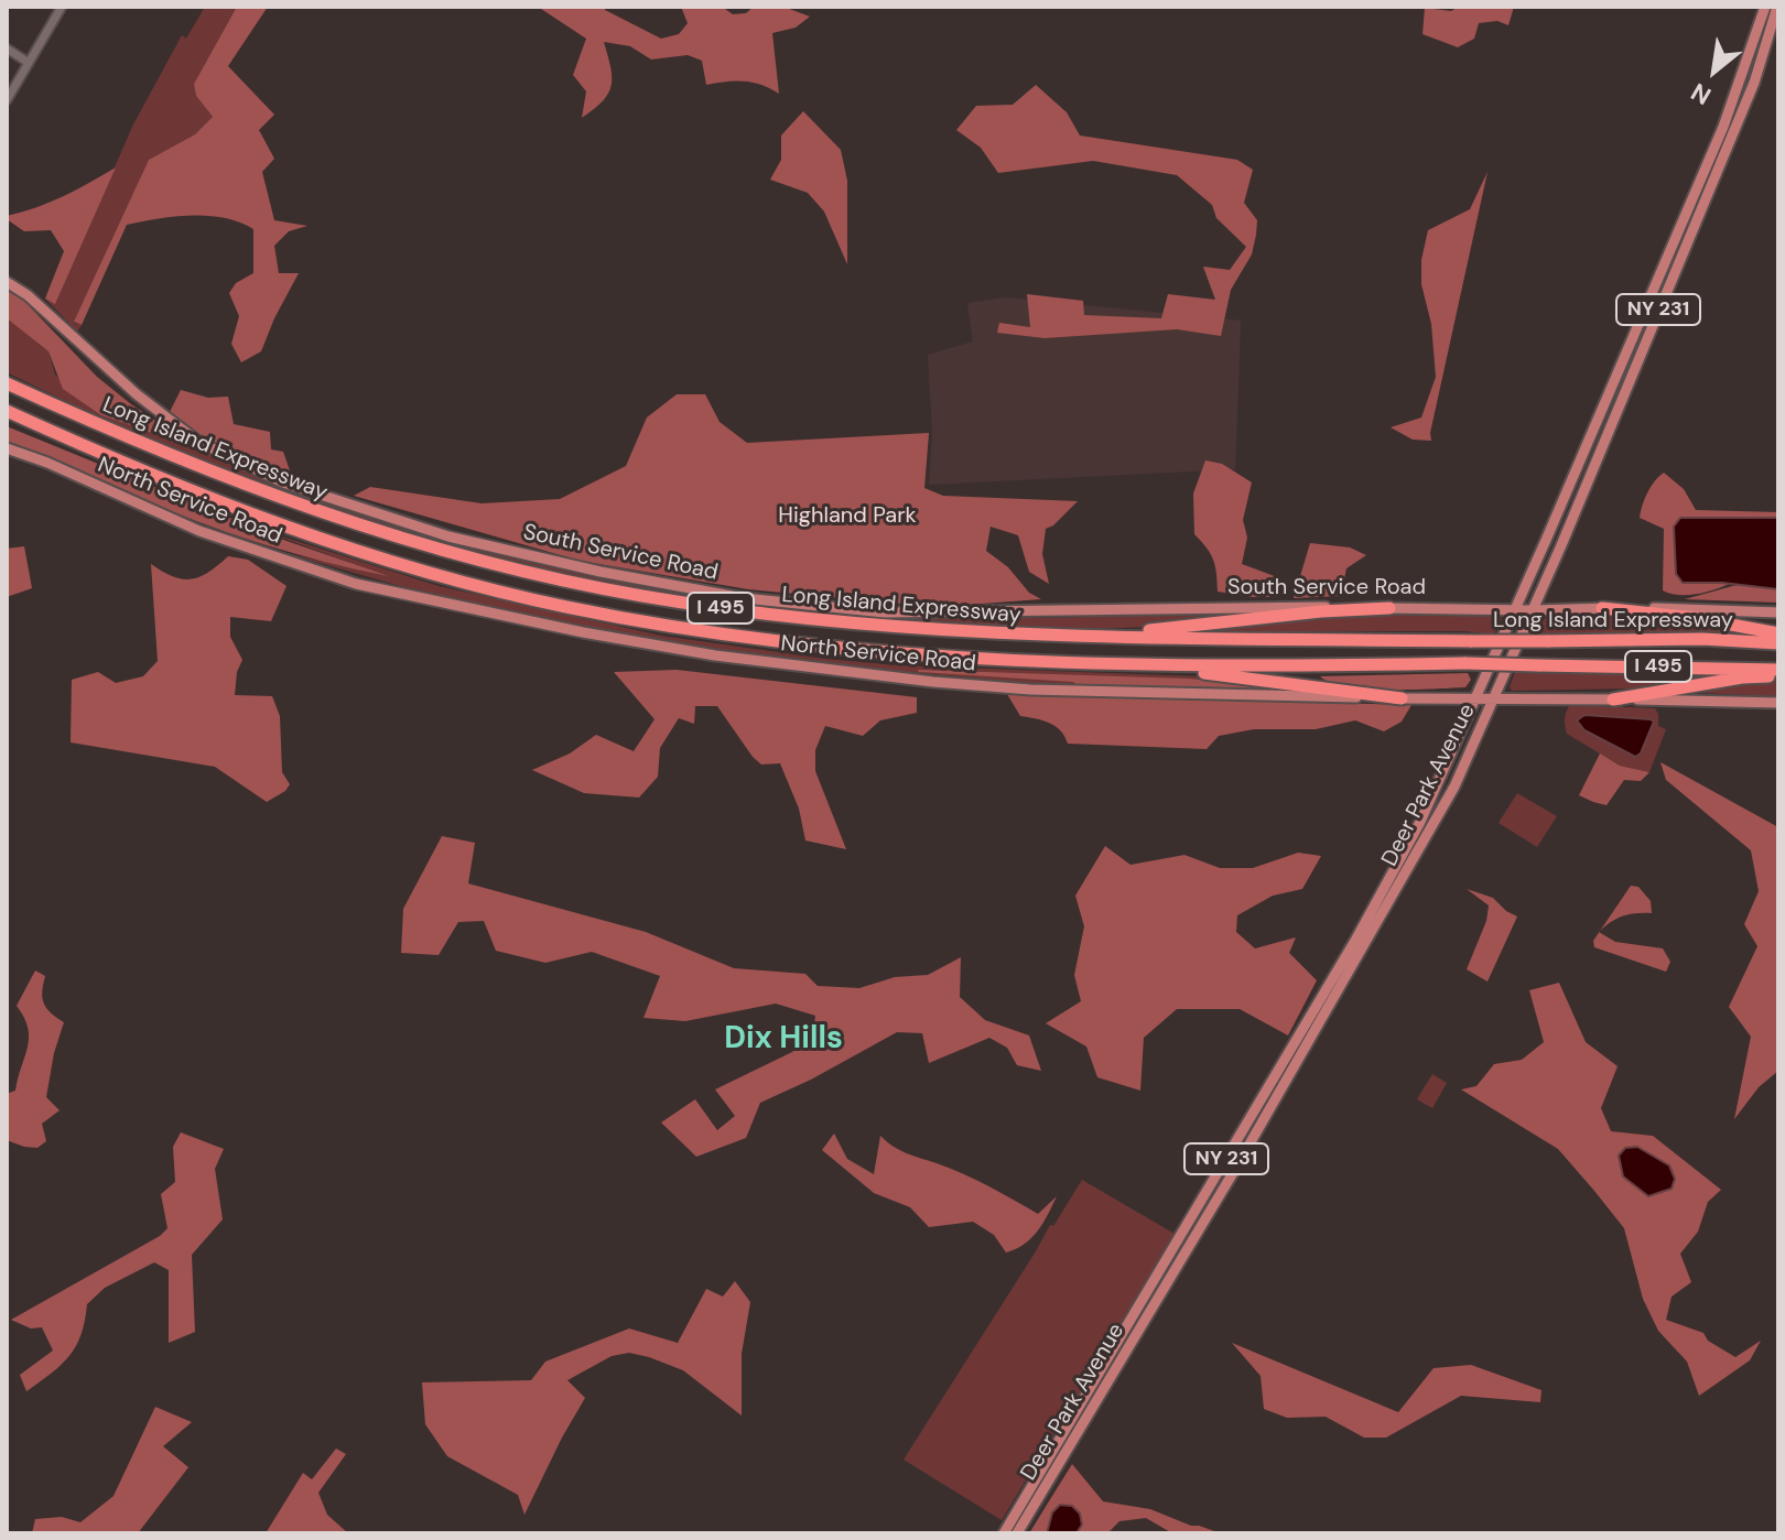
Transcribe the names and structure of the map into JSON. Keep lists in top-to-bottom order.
{
  "streets": {
    "highway": ["Long Island Expressway", "I 495"],
    "main road": [
      "NY 231",
      "North Service Road",
      "South Service Road",
      "Deer Park Avenue"
    ]
  },
  "crossings": [
    ["North Service Road", "Deer Park Avenue"],
    ["South Service Road", "Deer Park Avenue"]
  ],
  "districts": ["Dix Hills"],
  "parks": ["Highland Park"],
  "north": "bottom left"
}
